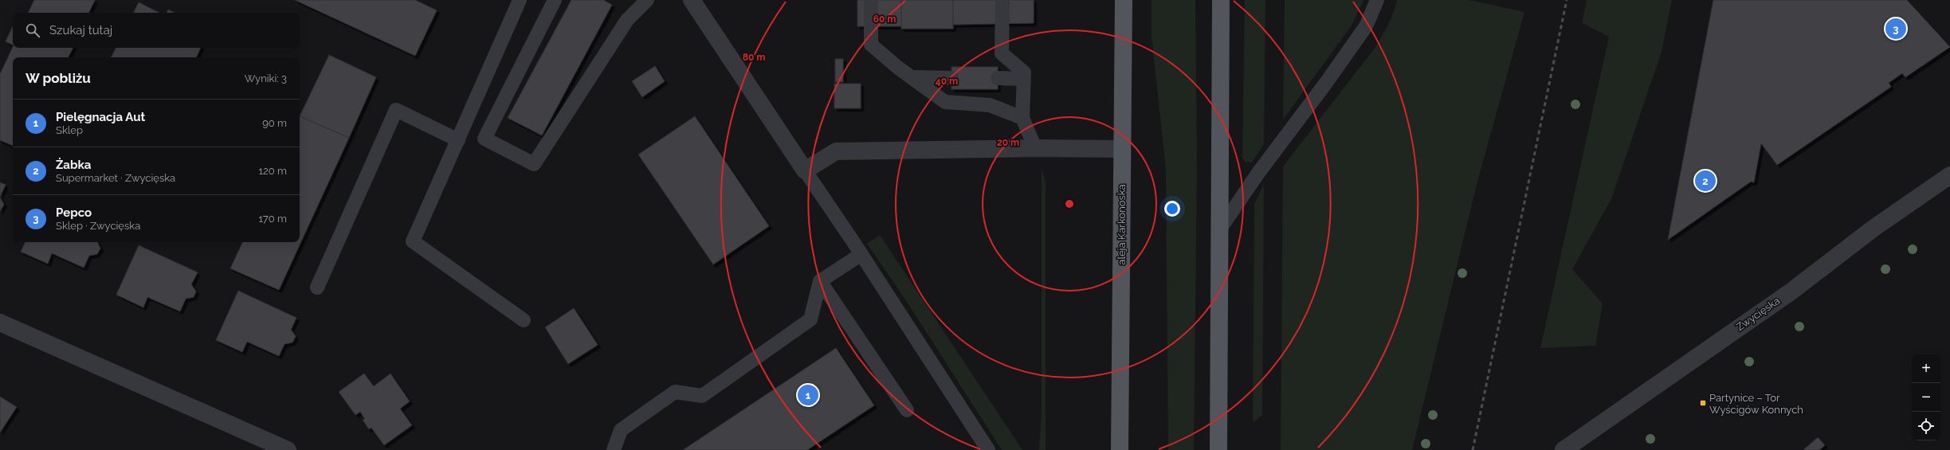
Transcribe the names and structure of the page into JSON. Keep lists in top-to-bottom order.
{
  "streets": {
    "main road": ["aleja Karkonoska"],
    "street": ["Zwycięska"]
  },
  "places": {
    "transit": ["Partynice – Tor Wyścigów Konnych"]
  },
  "page": {
    "search": "Szukaj tutaj",
    "pins": ["3", "2", "1"],
    "heading": ["W pobliżu", "Wyniki: 3"],
    "list": [
      {
        "mark": "1",
        "name": "Pielęgnacja Aut",
        "note": "Sklep",
        "value": "90 m"
      },
      {
        "mark": "2",
        "name": "Żabka",
        "note": "Supermarket · Zwycięska",
        "value": "120 m"
      },
      {
        "mark": "3",
        "name": "Pepco",
        "note": "Sklep · Zwycięska",
        "value": "170 m"
      }
    ],
    "map_buttons": ["+", "−"]
  },
  "rings": [
    "60 m",
    "80 m",
    "40 m",
    "20 m"
  ]
}
